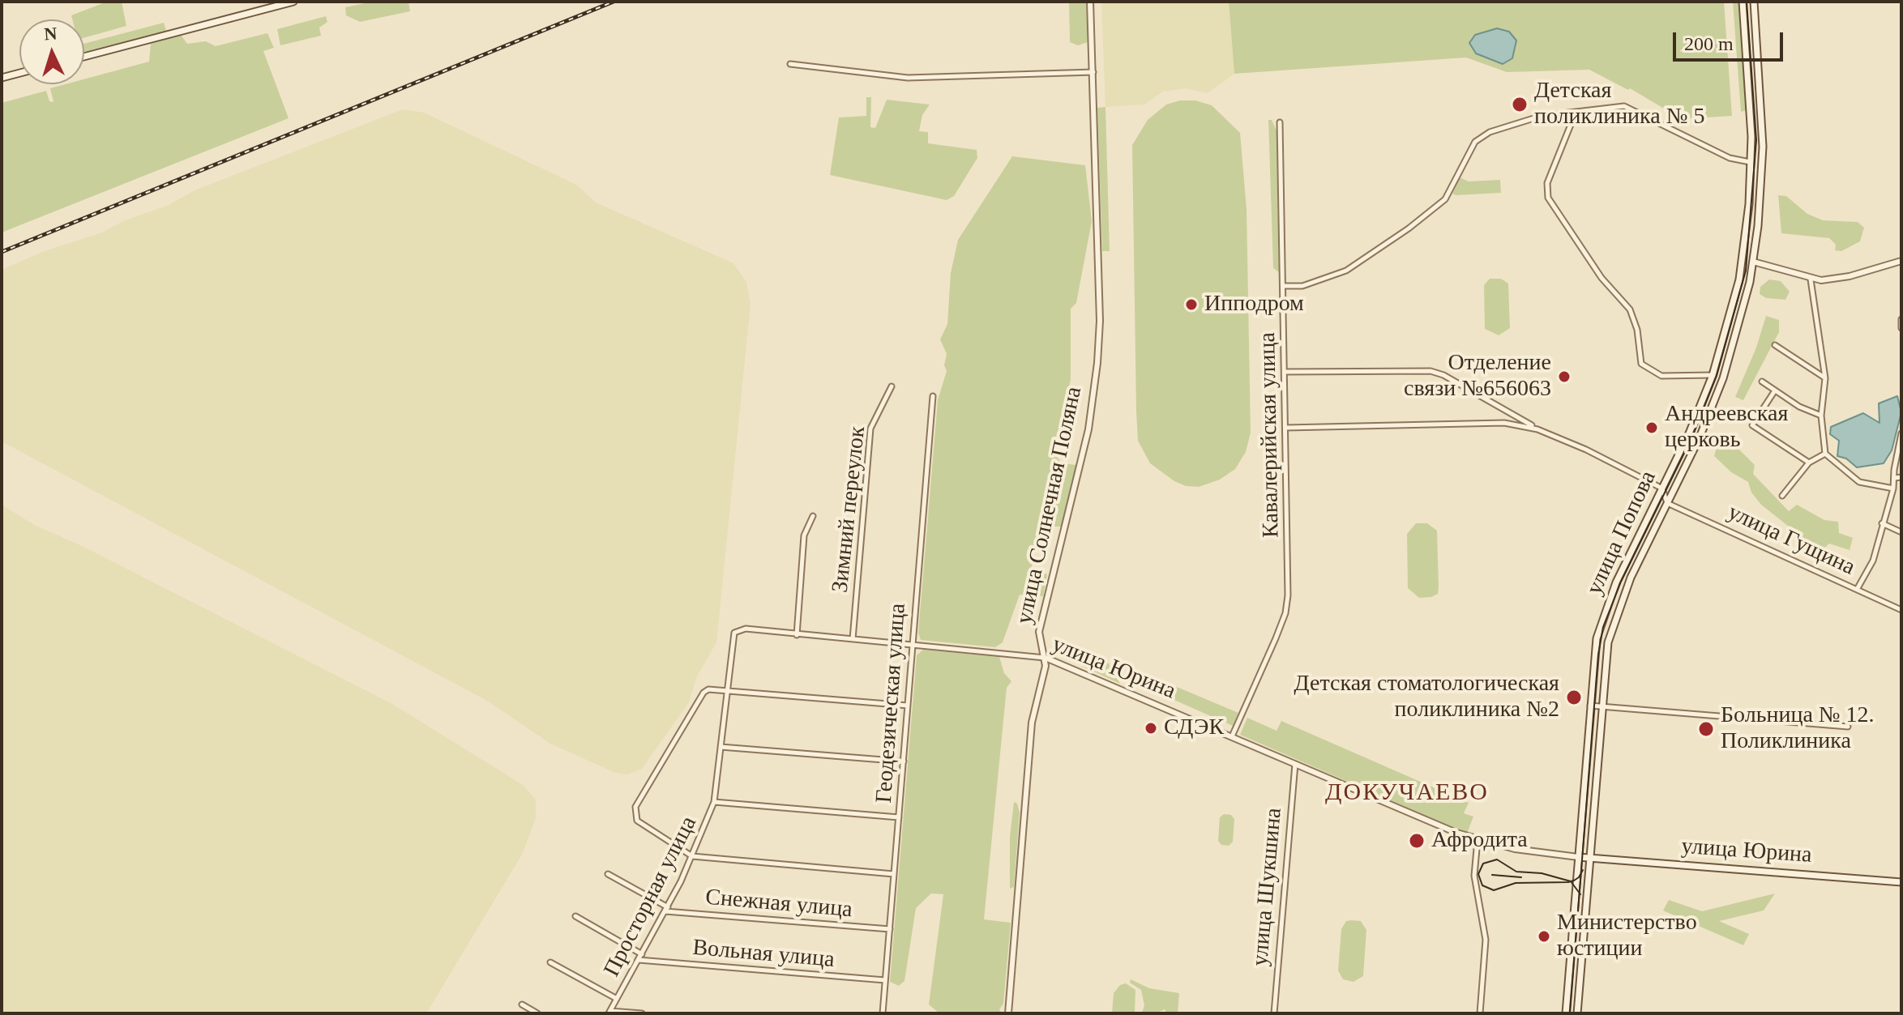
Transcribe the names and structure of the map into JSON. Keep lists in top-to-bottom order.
{
  "streets": {
    "main road": ["улица Попова", "улица Юрина"],
    "street": [
      "Кавалерийская улица",
      "улица Солнечная Поляна",
      "Зимний переулок",
      "улица Гущина",
      "Геодезическая улица",
      "улица Шукшина",
      "Просторная улица",
      "Снежная улица",
      "Вольная улица"
    ]
  },
  "crossings": [
    ["Кавалерийская улица", "улица Юрина"],
    ["улица Солнечная Поляна", "улица Юрина"],
    ["Зимний переулок", "улица Юрина"],
    ["улица Попова", "улица Гущина"],
    ["улица Попова", "улица Юрина"],
    ["улица Юрина", "Геодезическая улица"],
    ["улица Юрина", "улица Шукшина"],
    ["улица Юрина", "Просторная улица"],
    ["Геодезическая улица", "Снежная улица"],
    ["Геодезическая улица", "Вольная улица"],
    ["Просторная улица", "Снежная улица"],
    ["Просторная улица", "Вольная улица"]
  ],
  "districts": ["ДОКУЧАЕВО"],
  "places": [
    "Детская поликлиника № 5",
    "Ипподром",
    "Отделение связи №656063",
    "Андреевская церковь",
    "Детская стоматологическая поликлиника №2",
    "СДЭК",
    "Больница № 12. Поликлиника",
    "Афродита",
    "Министерство юстиции"
  ],
  "scale_bar": "200 m",
  "north": "top"
}
